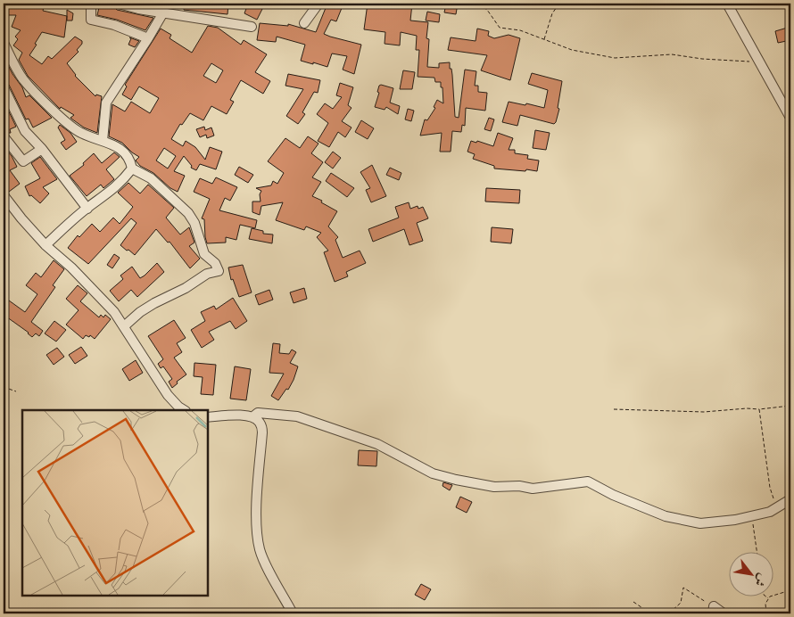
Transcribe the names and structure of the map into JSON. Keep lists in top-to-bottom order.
{
  "north": "bottom right"
}
